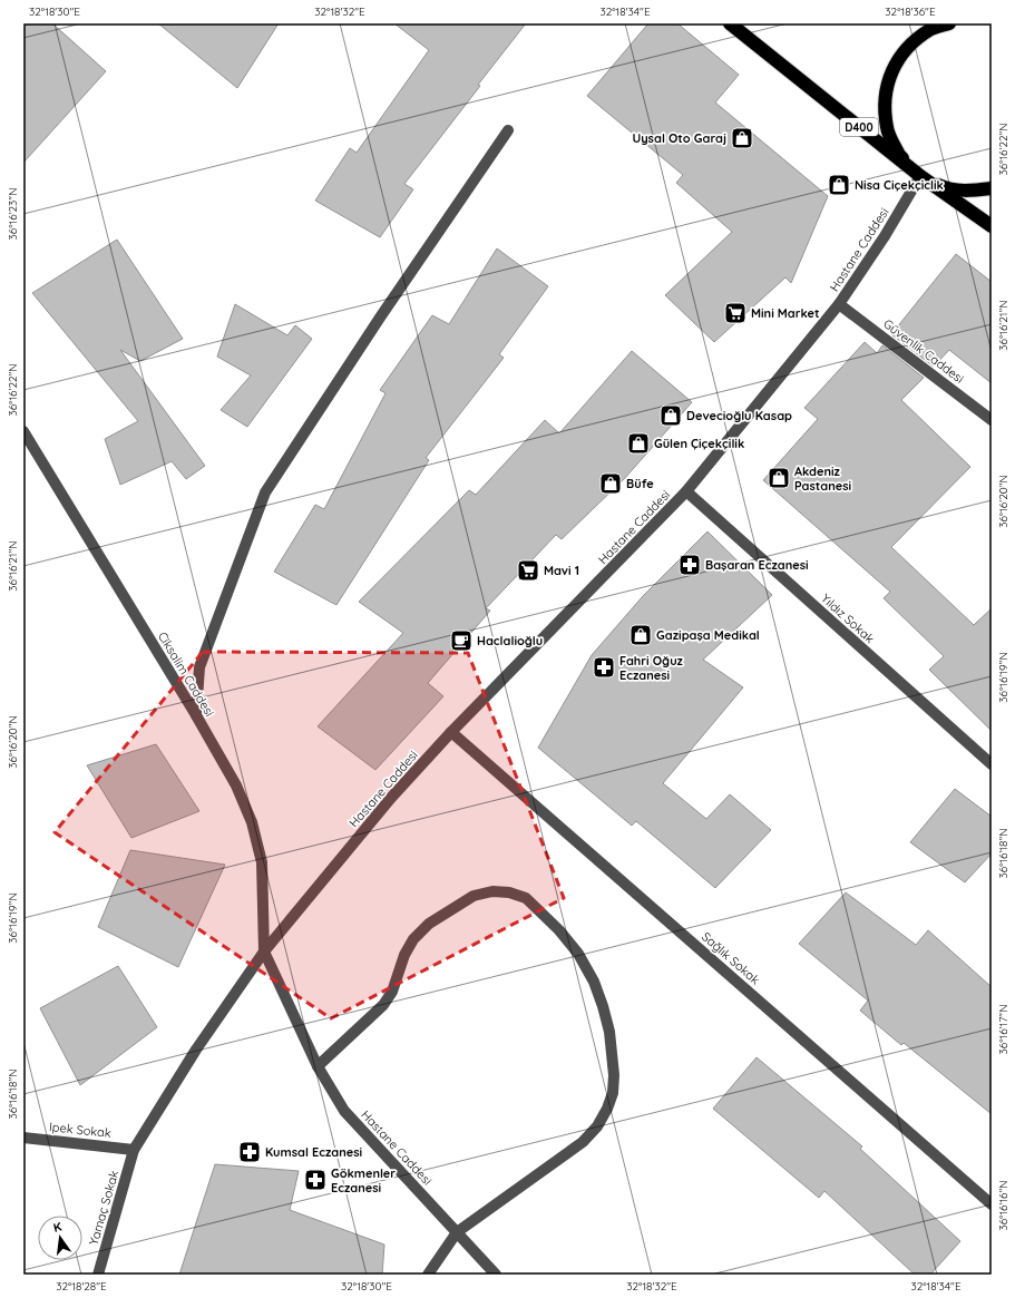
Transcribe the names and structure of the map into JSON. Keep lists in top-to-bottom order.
{
  "streets": {
    "highway": ["D400"],
    "street": [
      "Hastane Caddesi",
      "Güvenlik Caddesi",
      "Yıldız Sokak",
      "Ciksalim Caddesi",
      "Sağlık Sokak",
      "Ipek Sokak",
      "Yamaç Sokak"
    ]
  },
  "crossings": [
    ["D400", "Hastane Caddesi"],
    ["Hastane Caddesi", "Güvenlik Caddesi"],
    ["Hastane Caddesi", "Yıldız Sokak"],
    ["Hastane Caddesi", "Ciksalim Caddesi"],
    ["Hastane Caddesi", "Sağlık Sokak"],
    ["Hastane Caddesi", "Ipek Sokak"],
    ["Hastane Caddesi", "Yamaç Sokak"],
    ["Ipek Sokak", "Yamaç Sokak"]
  ],
  "places": {
    "shop": [
      "Uysal Oto Garaj",
      "Nisa Ciçekçiclik",
      "Devecioğlu Kasap",
      "Gülen Çiçekçilik",
      "Akdeniz Pastanesi",
      "Büfe",
      "Gazipaşa Medikal"
    ],
    "supermarket": ["Mini Market", "Mavi 1"],
    "pharmacy": [
      "Başaran Eczanesi",
      "Fahri Oğuz Eczanesi",
      "Kumsal Eczanesi",
      "Gökmenler Eczanesi"
    ],
    "cafe": ["Haclalioğlu"]
  },
  "north": "top",
  "coordinates": [
    "32°18'30\"E",
    "32°18'32\"E",
    "32°18'34\"E",
    "32°18'36\"E",
    "36°16'22\"N",
    "36°16'23\"N",
    "36°16'21\"N",
    "36°16'20\"N",
    "36°16'19\"N",
    "36°16'18\"N",
    "36°16'17\"N",
    "36°16'16\"N",
    "32°18'28\"E"
  ]
}
